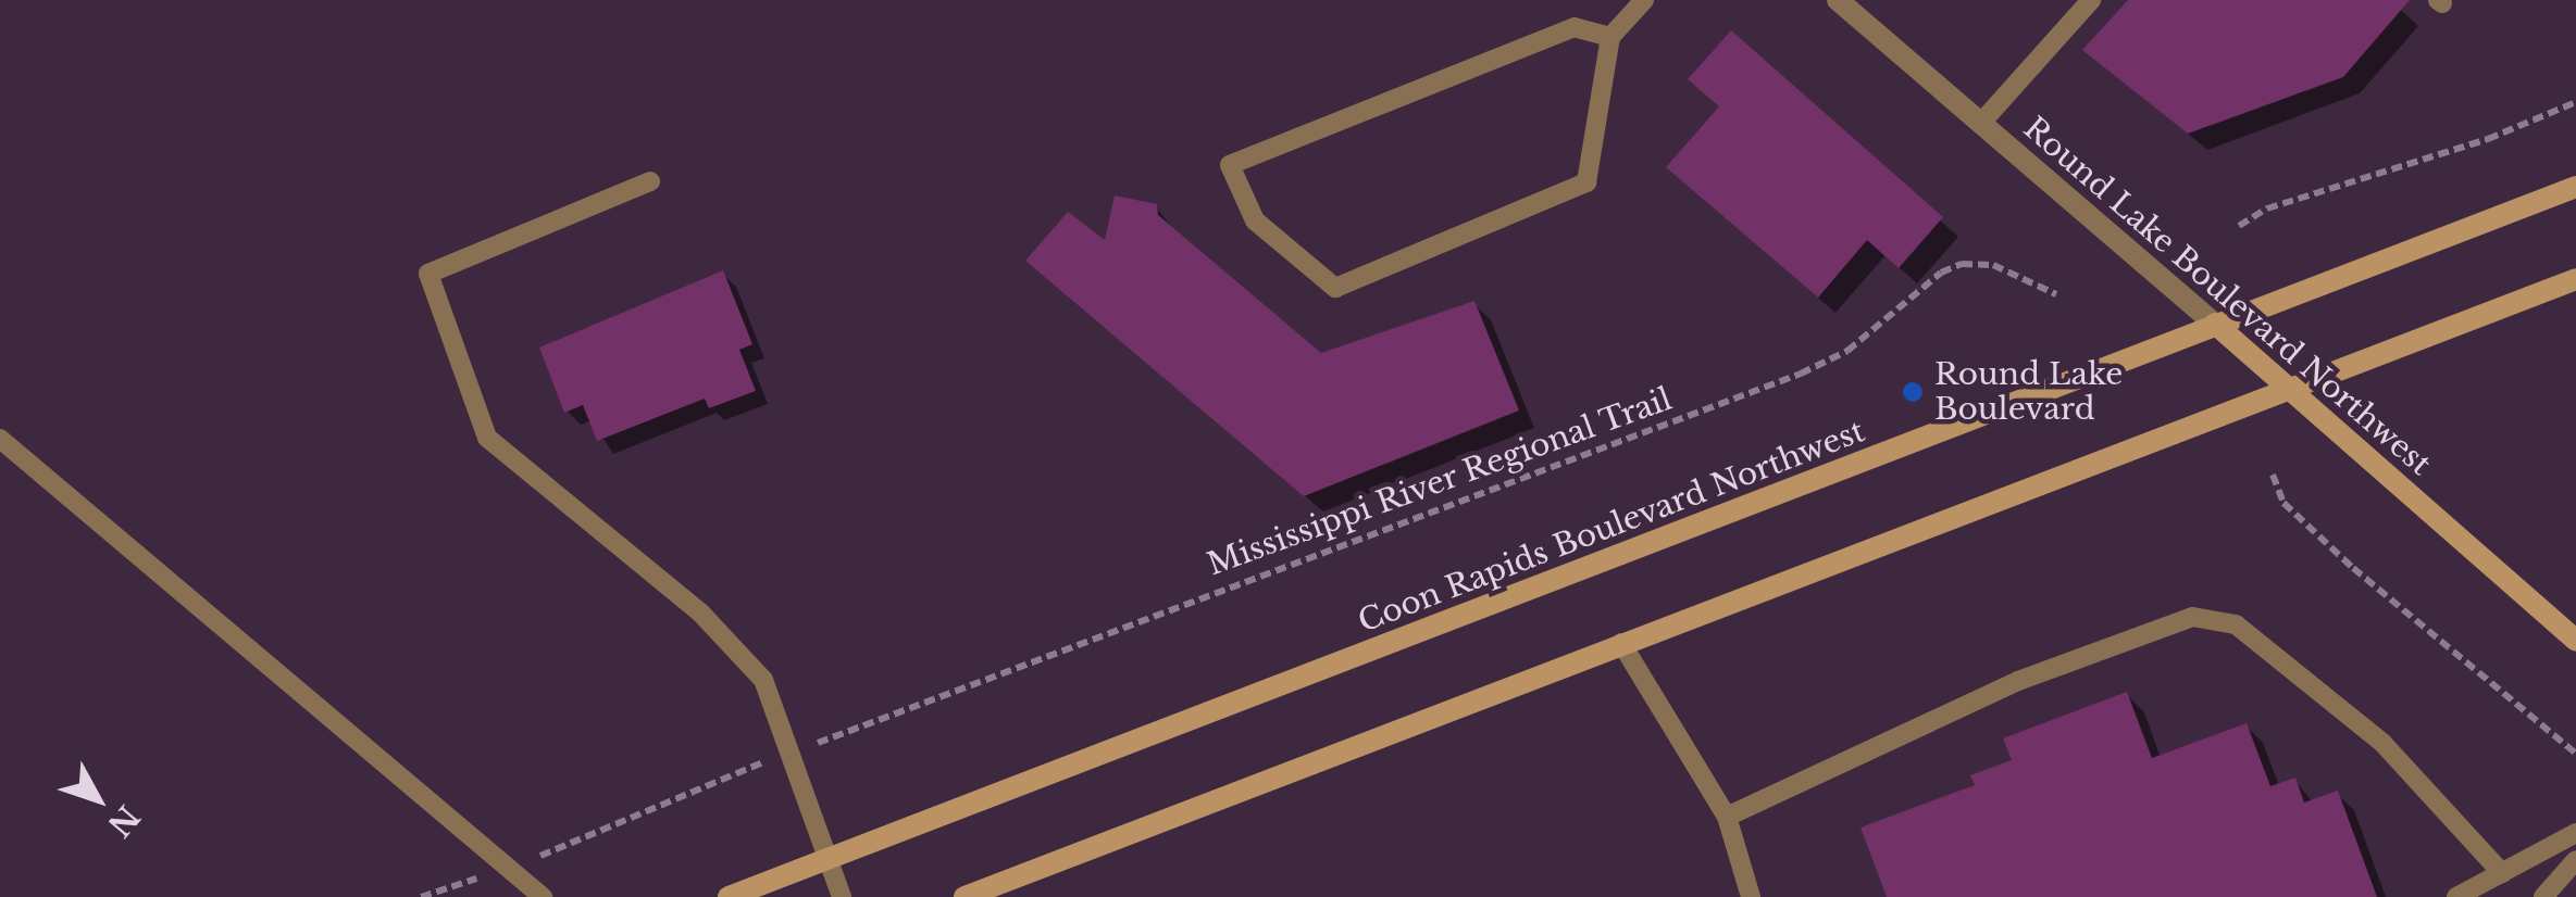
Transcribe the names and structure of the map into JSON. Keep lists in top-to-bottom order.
{
  "streets": {
    "main road": ["Round Lake Boulevard Northwest", "Coon Rapids Boulevard Northwest"],
    "path": ["Mississippi River Regional Trail"]
  },
  "crossings": [
    ["Round Lake Boulevard Northwest", "Coon Rapids Boulevard Northwest"]
  ],
  "places": ["Round Lake Boulevard"],
  "north": "bottom right"
}
